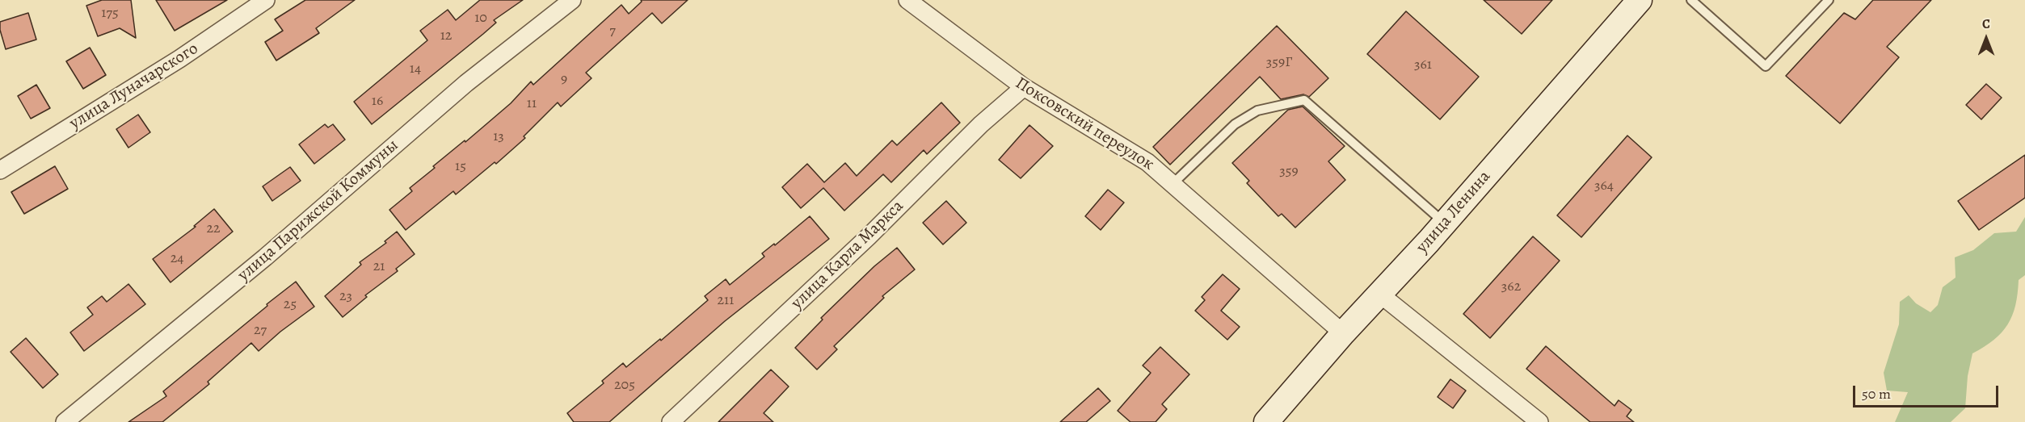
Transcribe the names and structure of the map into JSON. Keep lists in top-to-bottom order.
{
  "streets": {
    "main road": ["улица Ленина"],
    "street": [
      "улица Луначарского",
      "Поксовский переулок",
      "улица Парижской Коммуны",
      "улица Карла Маркса"
    ]
  },
  "crossings": [
    ["Поксовский переулок", "улица Ленина"],
    ["Поксовский переулок", "улица Карла Маркса"]
  ],
  "house_numbers": [
    "175",
    "10",
    "7",
    "12",
    "359Г",
    "361",
    "14",
    "9",
    "16",
    "11",
    "13",
    "15",
    "359",
    "364",
    "22",
    "24",
    "21",
    "362",
    "23",
    "211",
    "25",
    "27",
    "205"
  ],
  "scale_bar": "50 m",
  "north": "top"
}
